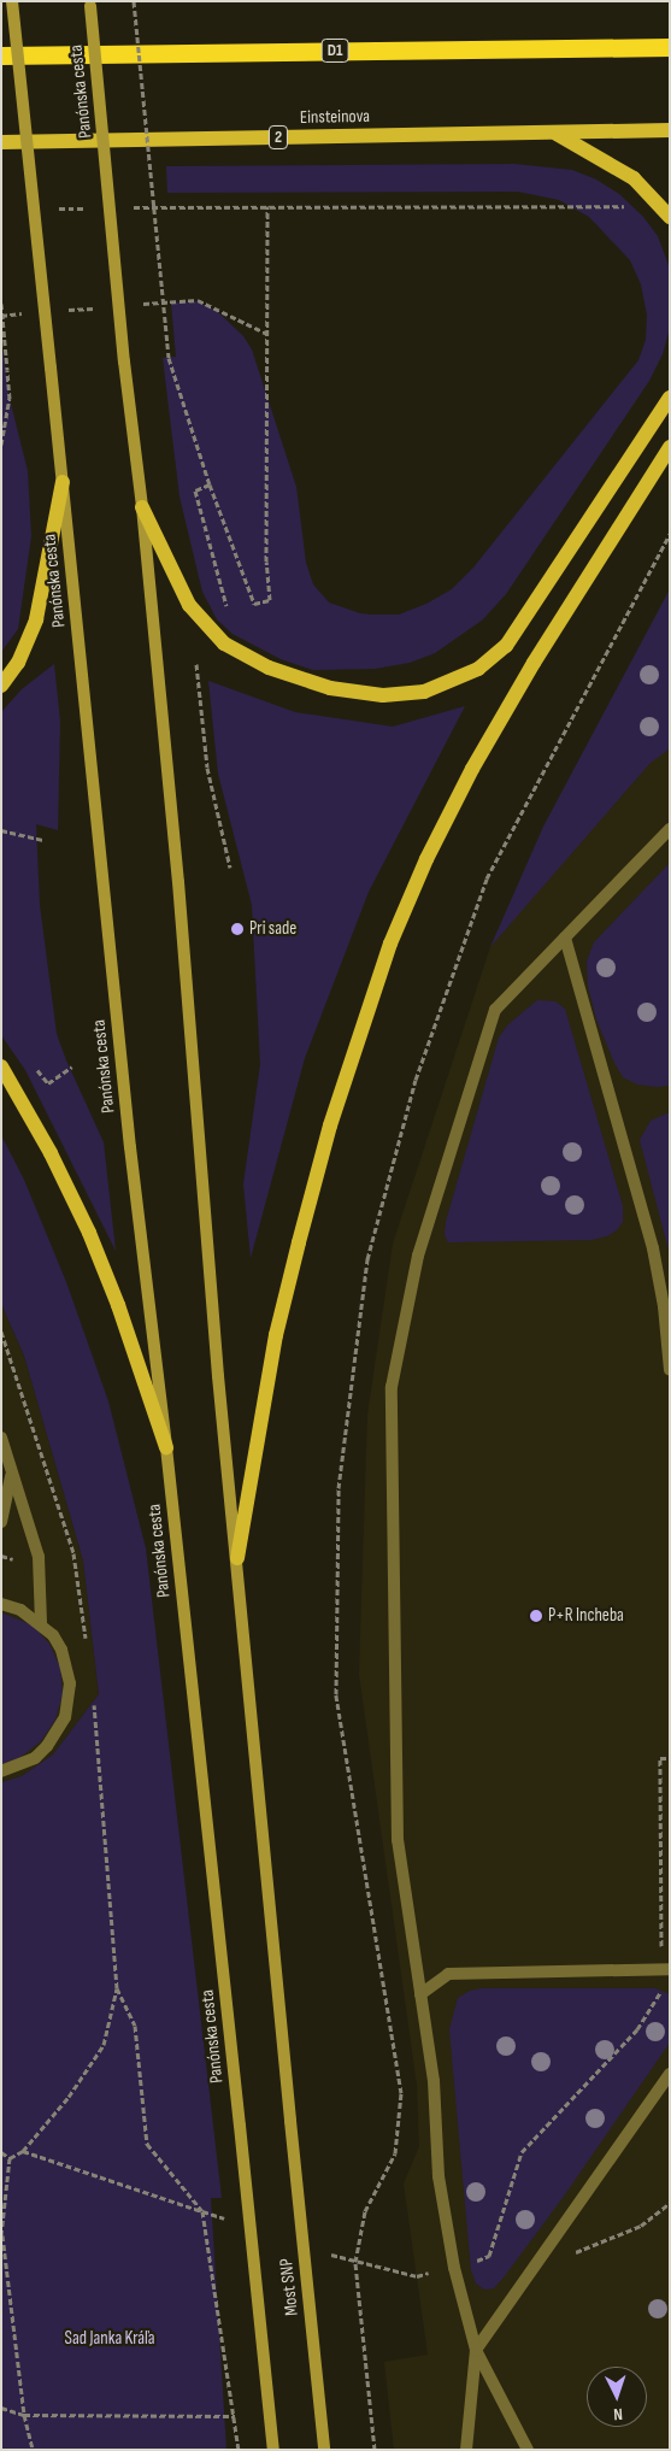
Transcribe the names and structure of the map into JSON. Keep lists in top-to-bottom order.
{
  "streets": {
    "highway": ["D1"],
    "main road": [
      "Panónska cesta",
      "Einsteinova",
      "2",
      "Most SNP"
    ]
  },
  "crossings": [
    ["Panónska cesta", "Most SNP"]
  ],
  "parks": ["Sad Janka Kráľa"],
  "places": ["Pri sade", "P+R Incheba"],
  "north": "bottom"
}
